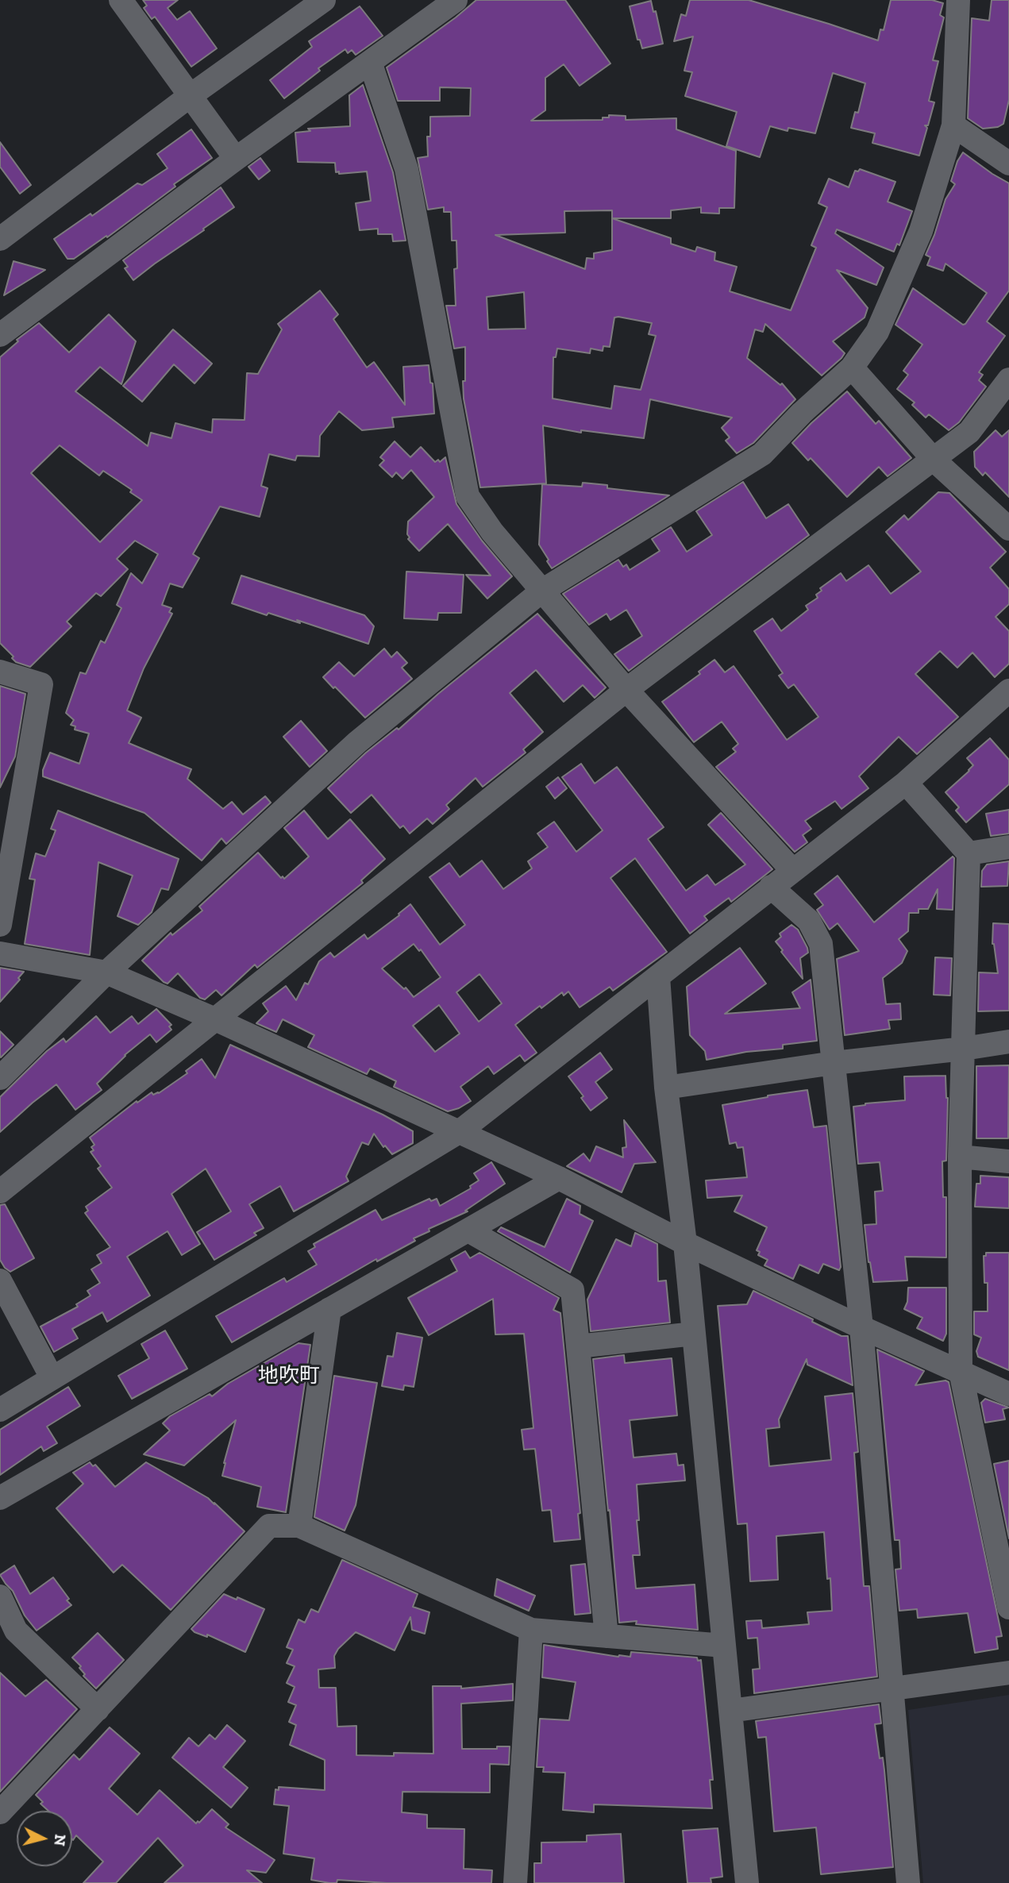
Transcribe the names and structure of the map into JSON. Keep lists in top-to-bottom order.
{
  "districts": ["地吹町"],
  "north": "right"
}
